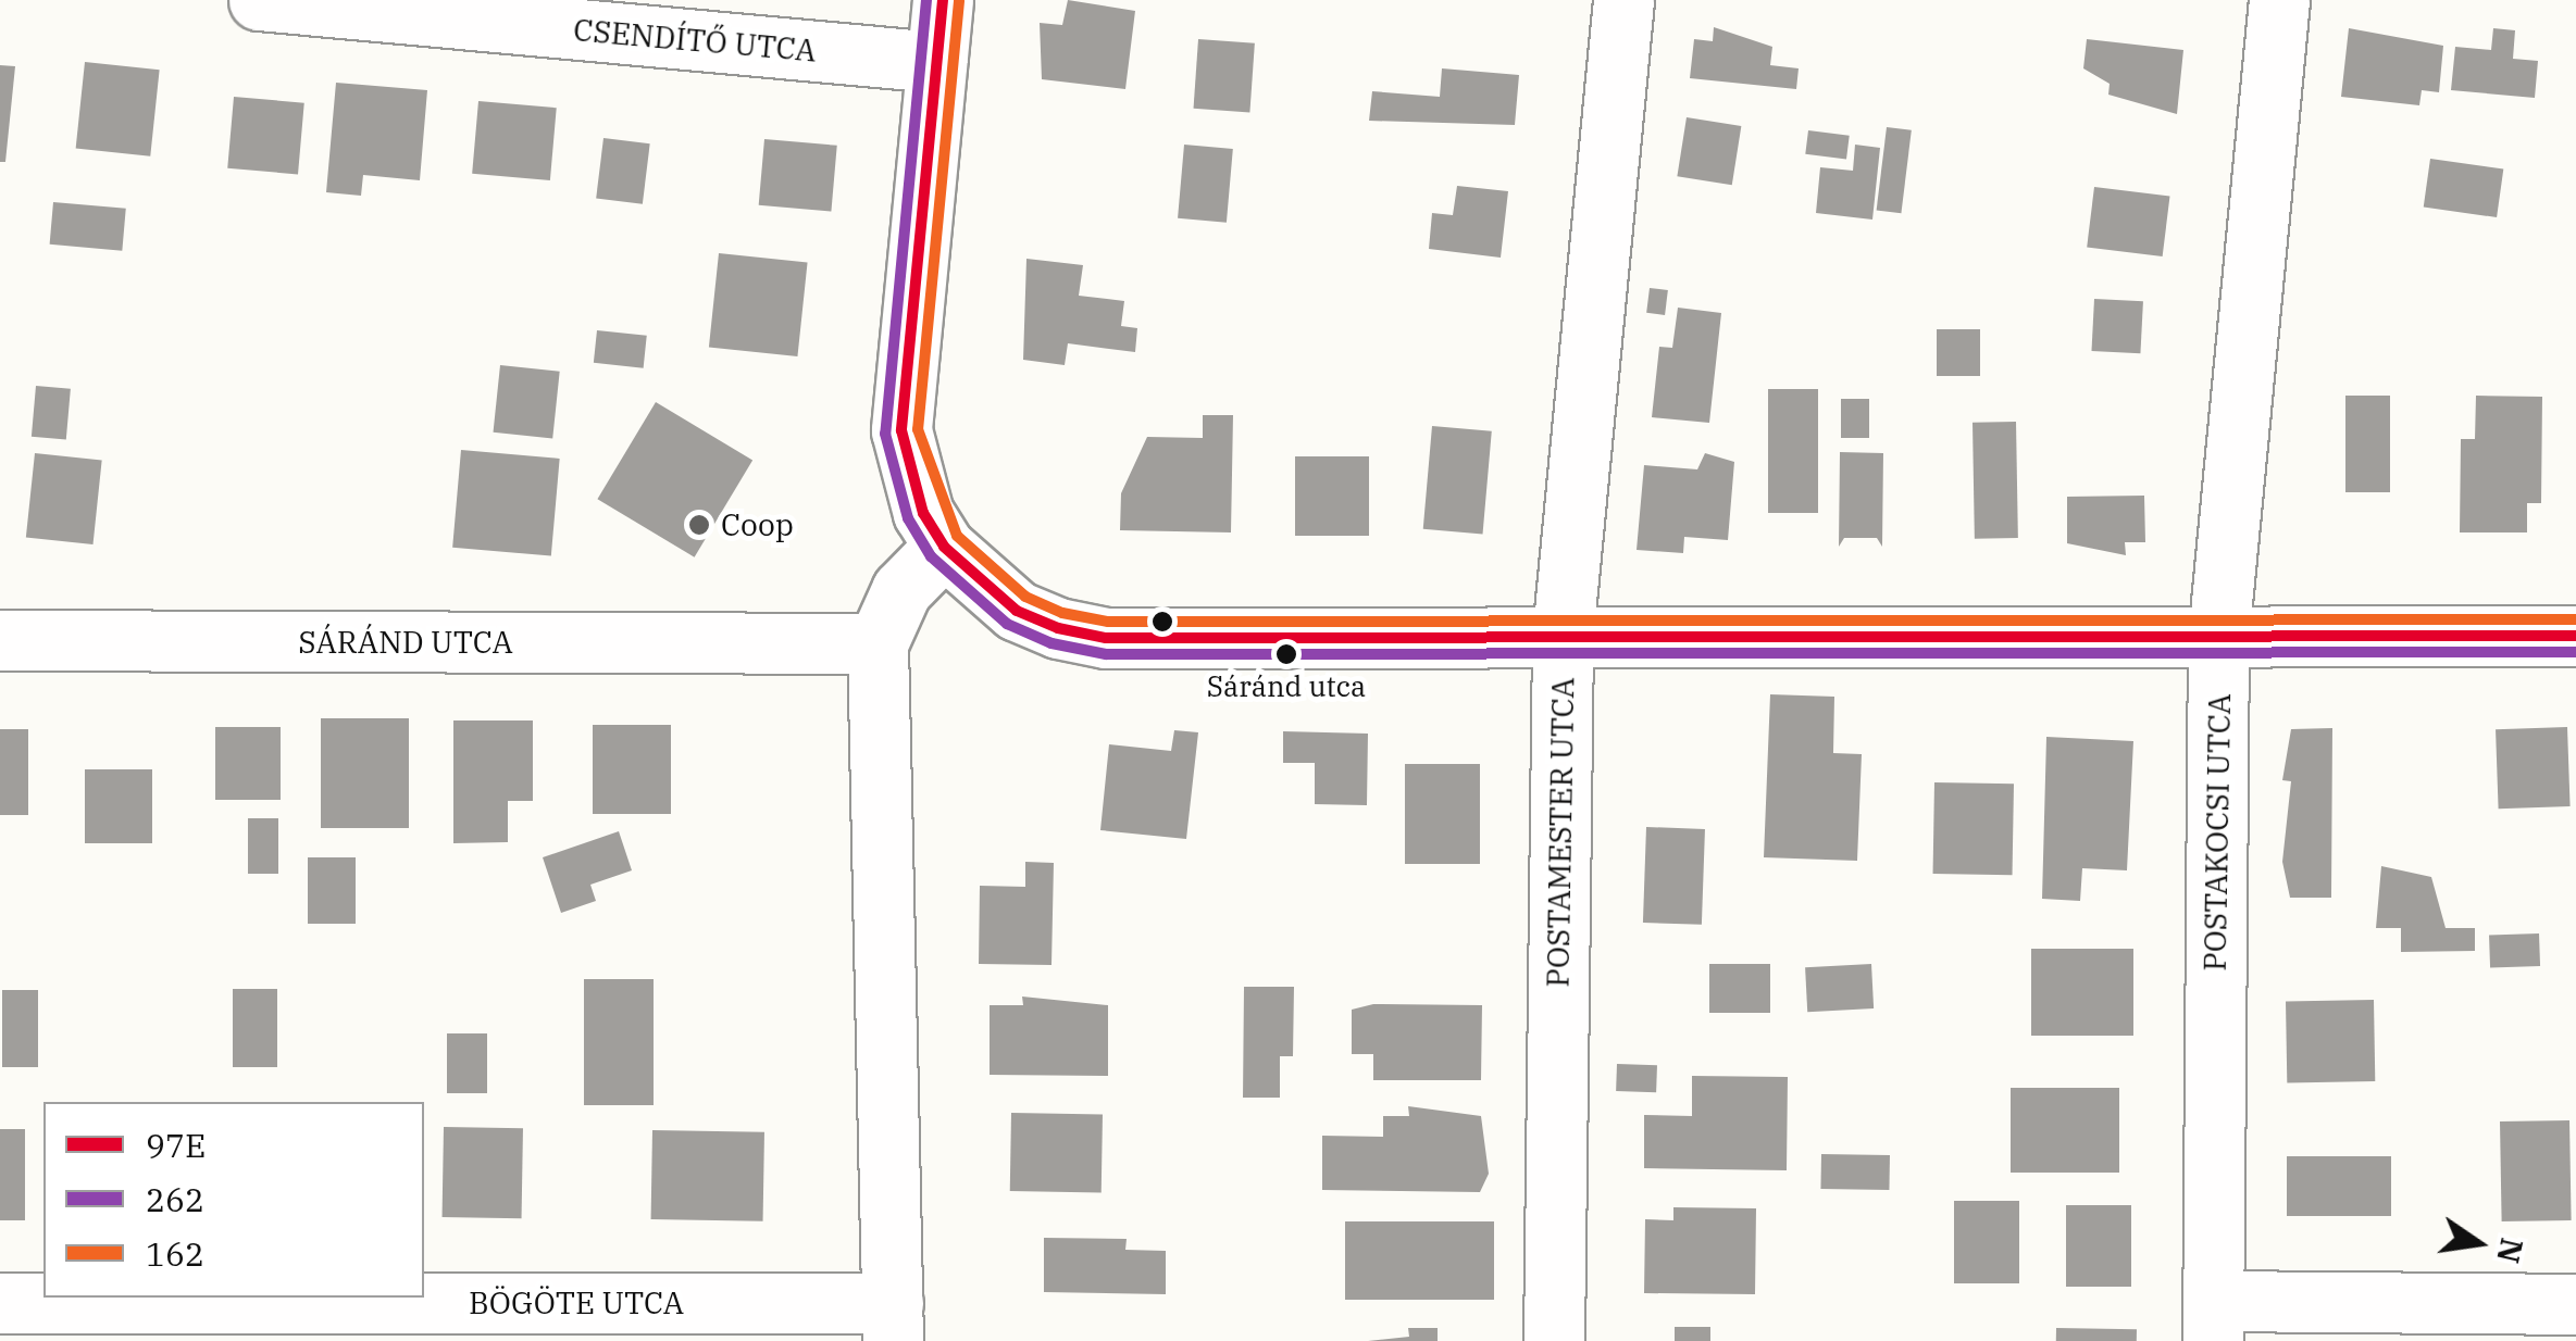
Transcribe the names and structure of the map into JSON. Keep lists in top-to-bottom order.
{
  "streets": {
    "street": [
      "CSENDÍTŐ UTCA",
      "SÁRÁND UTCA",
      "POSTAMESTER UTCA",
      "POSTAKOCSI UTCA",
      "BÖGÖTE UTCA"
    ]
  },
  "places": ["Coop", "Sáránd utca"],
  "lines": ["transit line 97E", "transit line 262", "transit line 162"],
  "legend": ["97E", "262", "162"],
  "north": "right"
}
